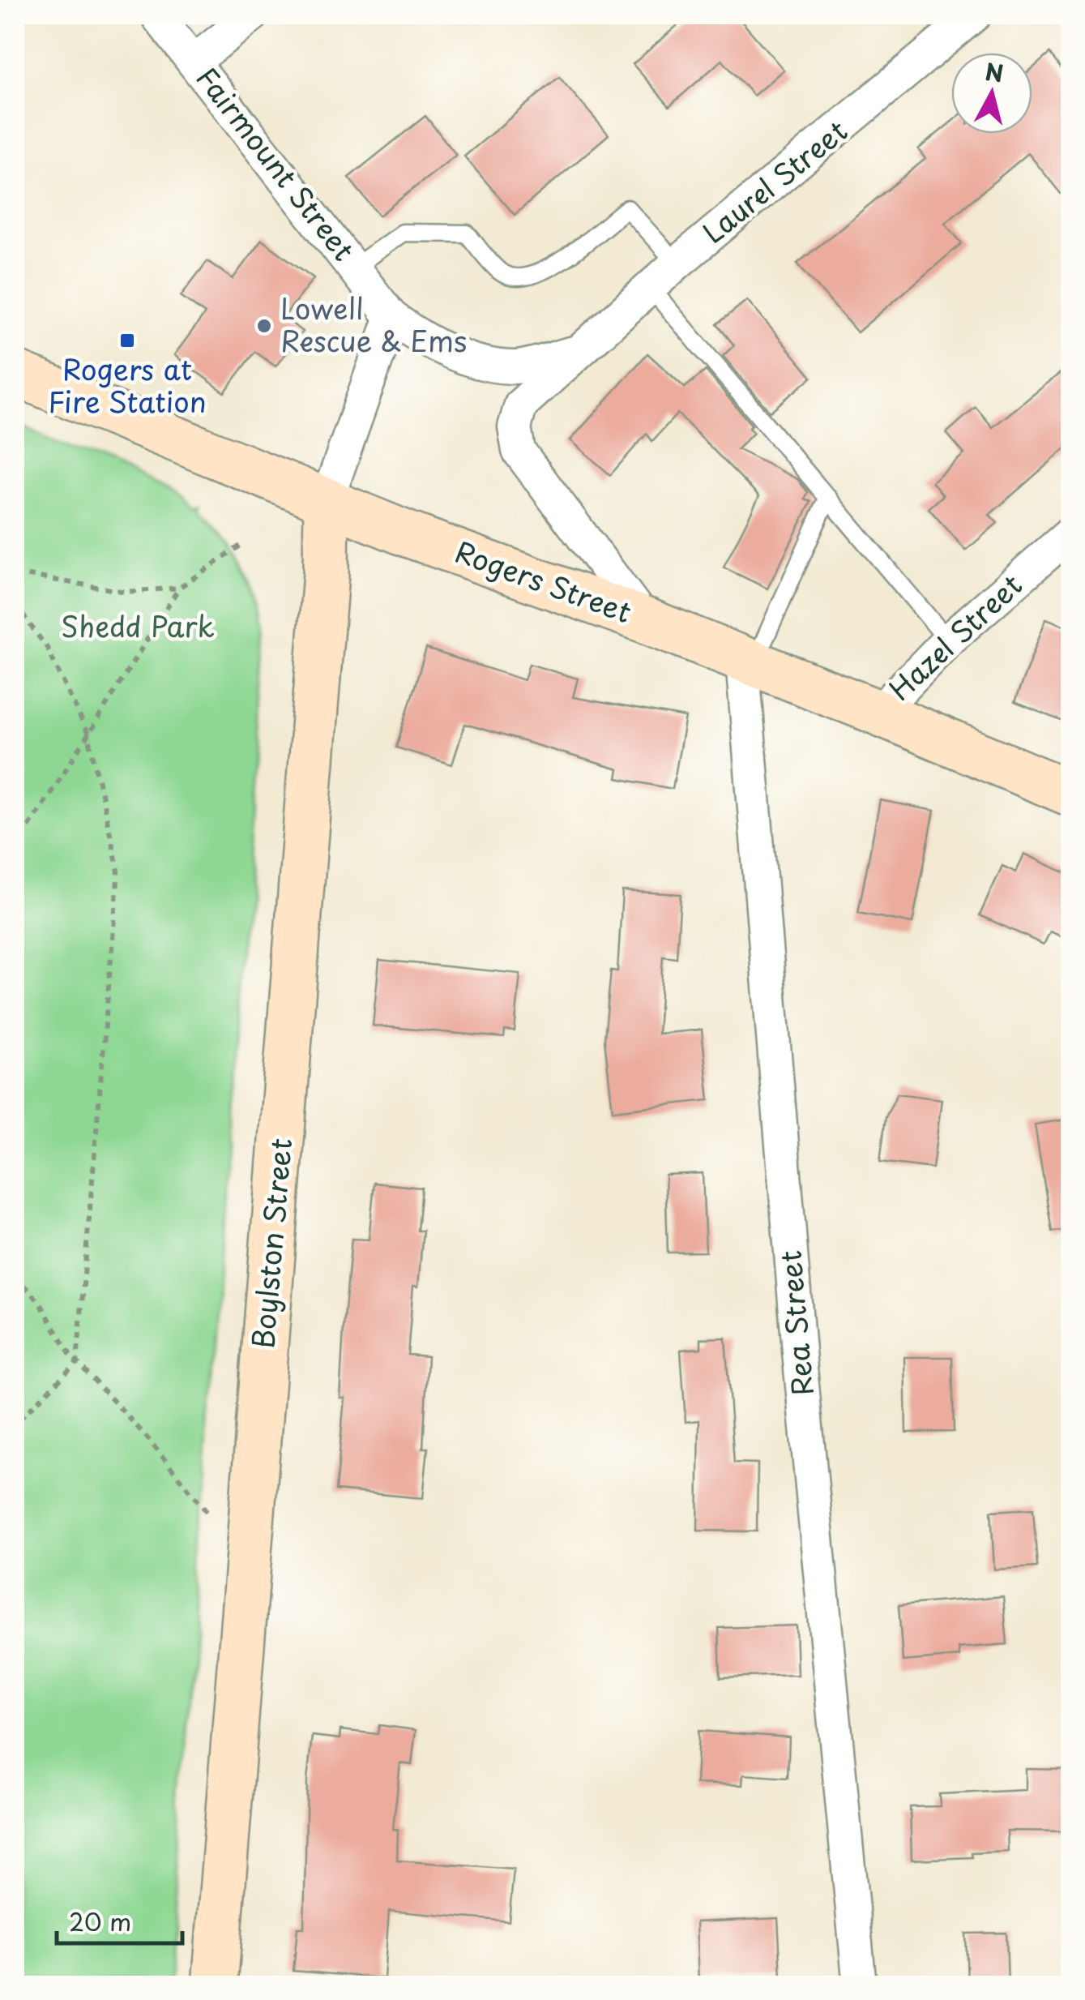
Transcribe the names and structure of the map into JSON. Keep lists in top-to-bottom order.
{
  "streets": {
    "main road": ["Rogers Street", "Boylston Street"],
    "street": [
      "Fairmount Street",
      "Laurel Street",
      "Hazel Street",
      "Rea Street"
    ]
  },
  "crossings": [
    ["Fairmount Street", "Laurel Street"],
    ["Laurel Street", "Rogers Street"],
    ["Rogers Street", "Hazel Street"],
    ["Rogers Street", "Boylston Street"],
    ["Rogers Street", "Rea Street"]
  ],
  "parks": ["Shedd Park"],
  "places": {
    "other": ["Lowell Rescue & Ems"],
    "transit": ["Rogers at Fire Station"]
  },
  "scale_bar": "20 m",
  "north": "top"
}
